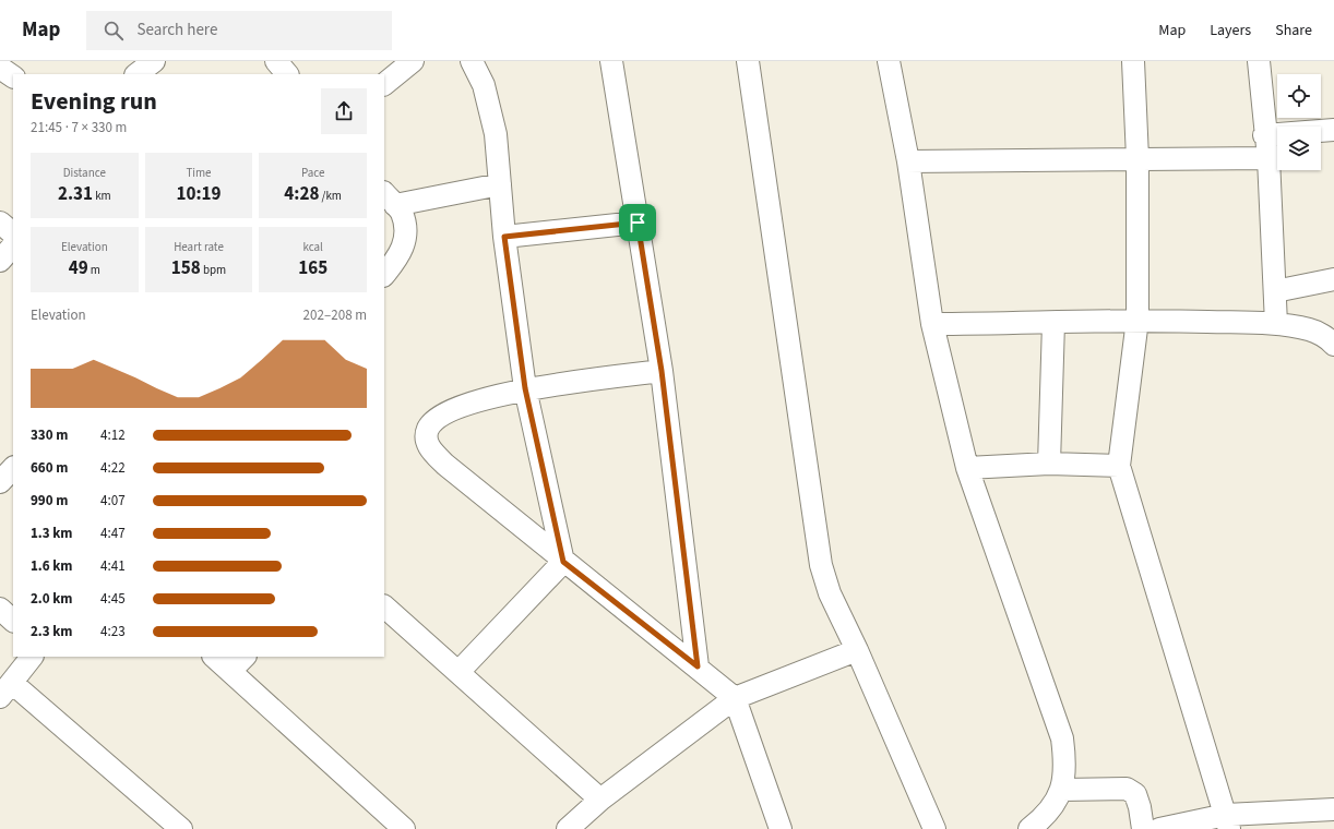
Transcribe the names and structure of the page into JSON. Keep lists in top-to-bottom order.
{
  "page": {
    "header": "Map",
    "search": "Search here",
    "nav": ["Map", "Layers", "Share"],
    "heading": ["Evening run", "21:45 · 7 × 330 m"],
    "stats": [
      ["Distance", "2.31 km"],
      ["Time", "10:19"],
      ["Pace", "4:28 /km"],
      ["Elevation", "49 m"],
      ["Heart rate", "158 bpm"],
      ["kcal", "165"]
    ],
    "chart": ["Elevation", "202–208 m"],
    "list": [
      {
        "name": "330 m",
        "note": "4:12"
      },
      {
        "name": "660 m",
        "note": "4:22"
      },
      {
        "name": "990 m",
        "note": "4:07"
      },
      {
        "name": "1.3 km",
        "note": "4:47"
      },
      {
        "name": "1.6 km",
        "note": "4:41"
      },
      {
        "name": "2.0 km",
        "note": "4:45"
      },
      {
        "name": "2.3 km",
        "note": "4:23"
      }
    ]
  }
}
